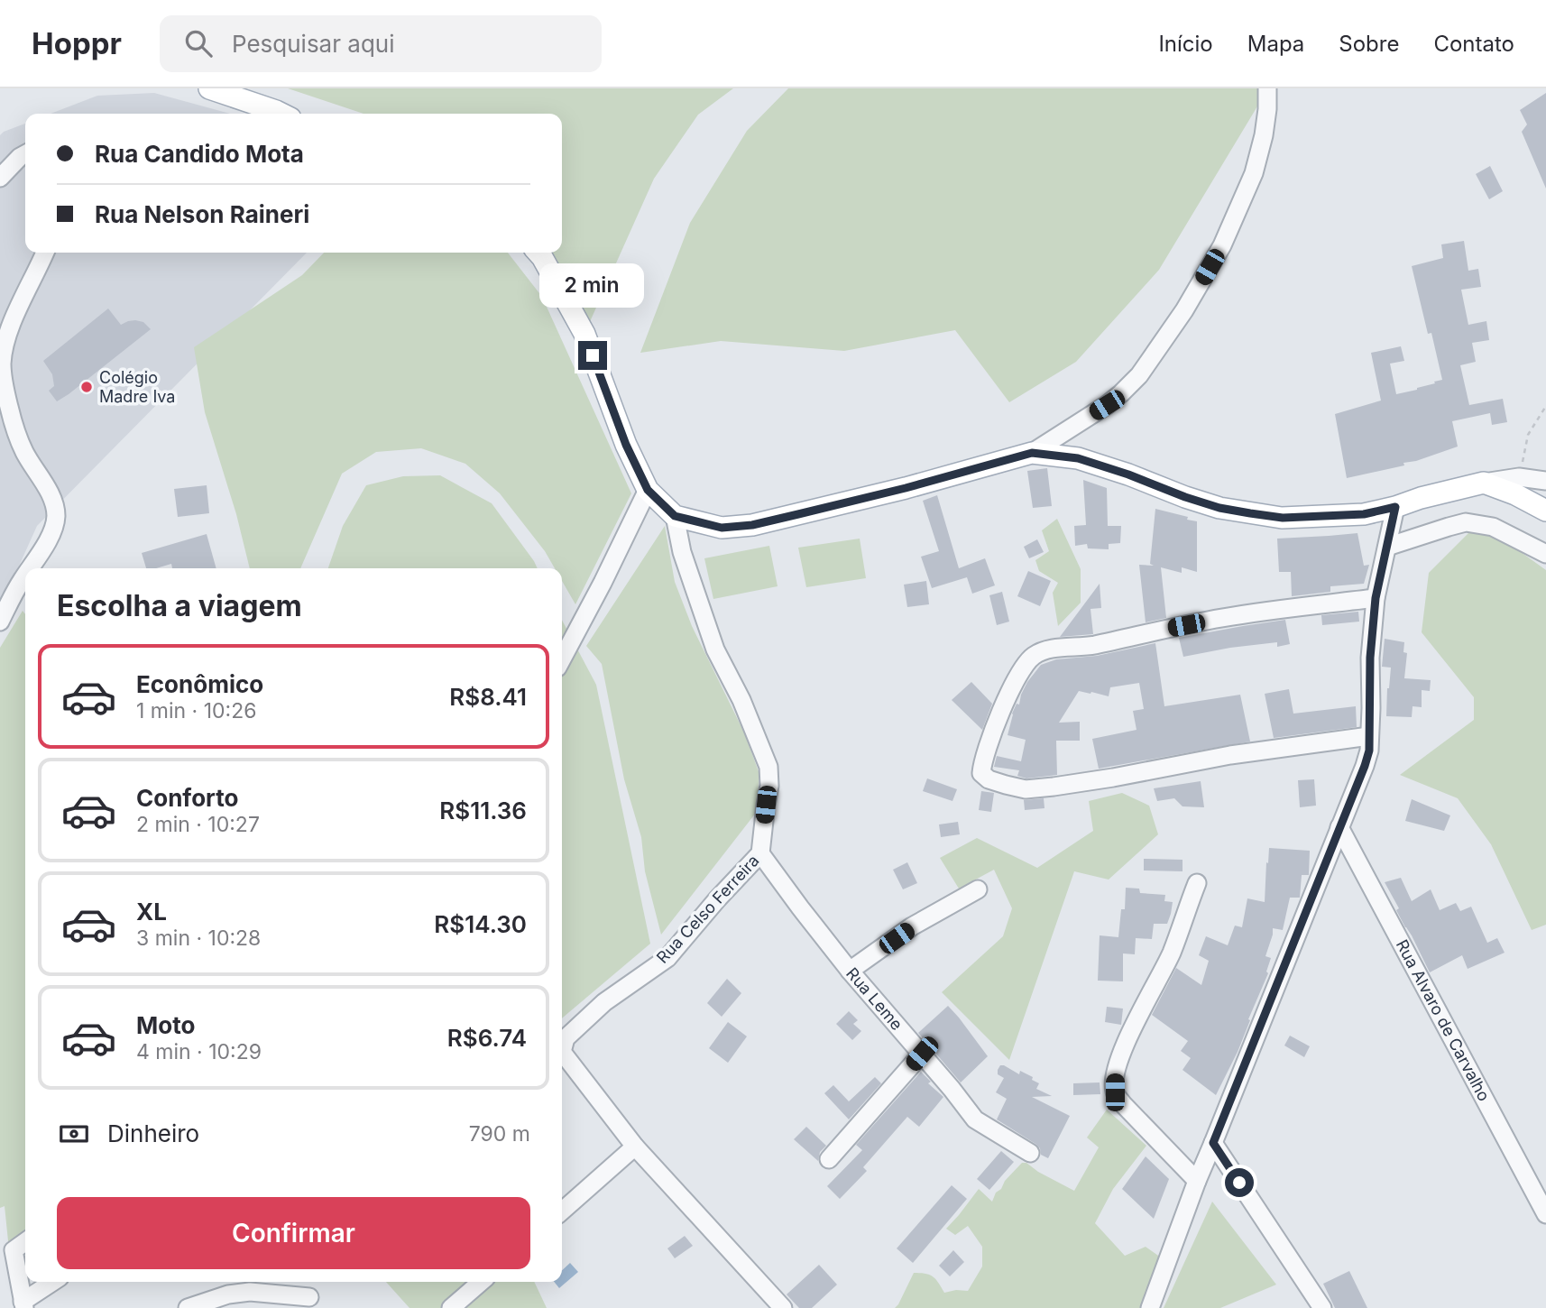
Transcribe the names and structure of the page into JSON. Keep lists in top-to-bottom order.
{
  "streets": {
    "street": ["Rua Celso Ferreira", "Rua Leme", "Rua Alvaro de Carvalho"]
  },
  "crossings": [
    ["Rua Celso Ferreira", "Rua Leme"]
  ],
  "places": ["Colégio Madre Iva"],
  "page": {
    "header": "Hoppr",
    "search": "Pesquisar aqui",
    "nav": [
      "Início",
      "Mapa",
      "Sobre",
      "Contato"
    ],
    "banner": ["Rua Candido Mota", "Rua Nelson Raineri"],
    "bubble": "2 min",
    "heading": "Escolha a viagem",
    "list": [
      {
        "name": "Econômico",
        "note": "1 min · 10:26",
        "value": "R$8.41"
      },
      {
        "name": "Conforto",
        "note": "2 min · 10:27",
        "value": "R$11.36"
      },
      {
        "name": "XL",
        "note": "3 min · 10:28",
        "value": "R$14.30"
      },
      {
        "name": "Moto",
        "note": "4 min · 10:29",
        "value": "R$6.74"
      }
    ],
    "pay": ["Dinheiro", "790 m"],
    "buttons": "Confirmar"
  }
}
